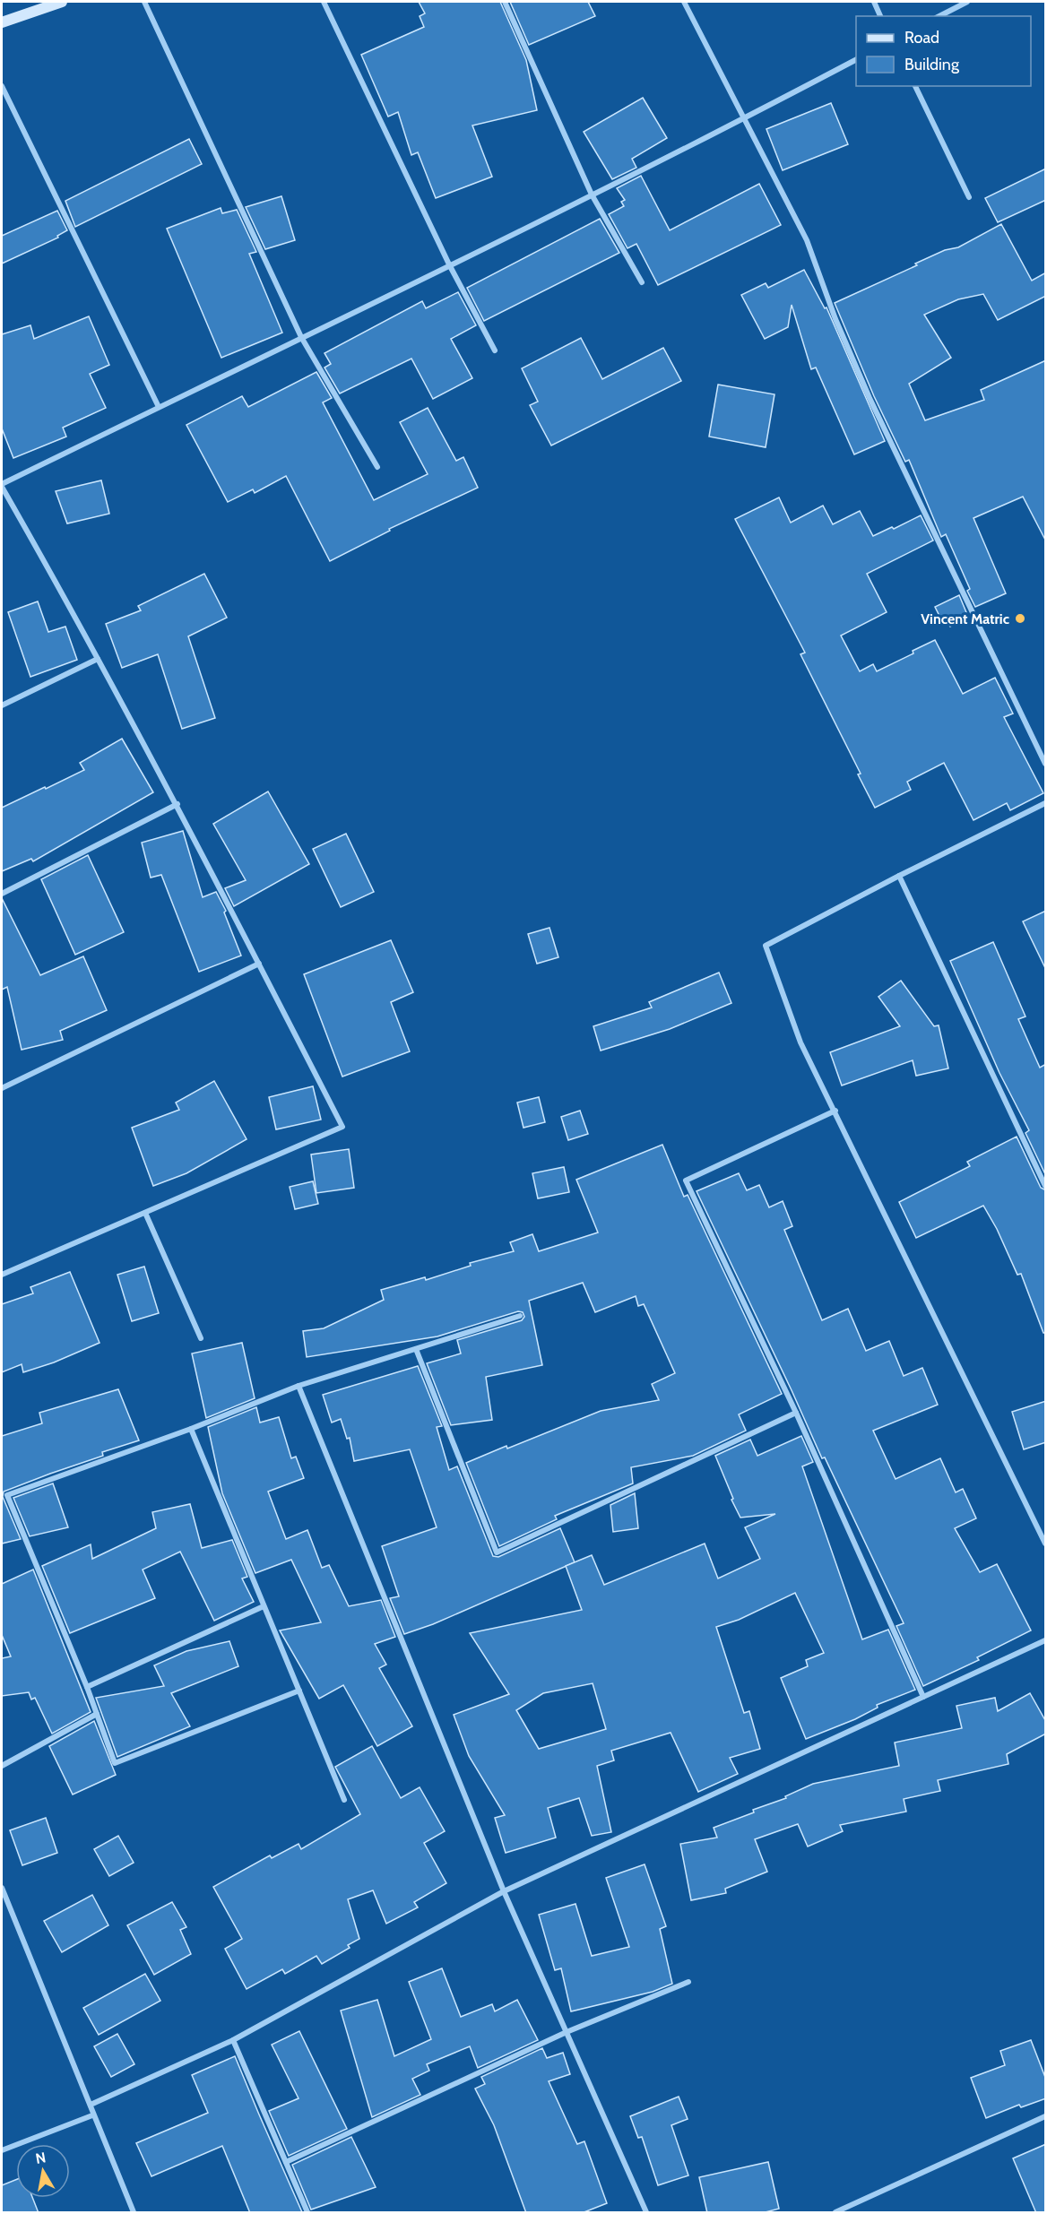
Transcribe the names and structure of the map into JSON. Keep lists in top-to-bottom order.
{
  "places": ["Vincent Matric"],
  "legend": ["Road", "Building"],
  "north": "top"
}
